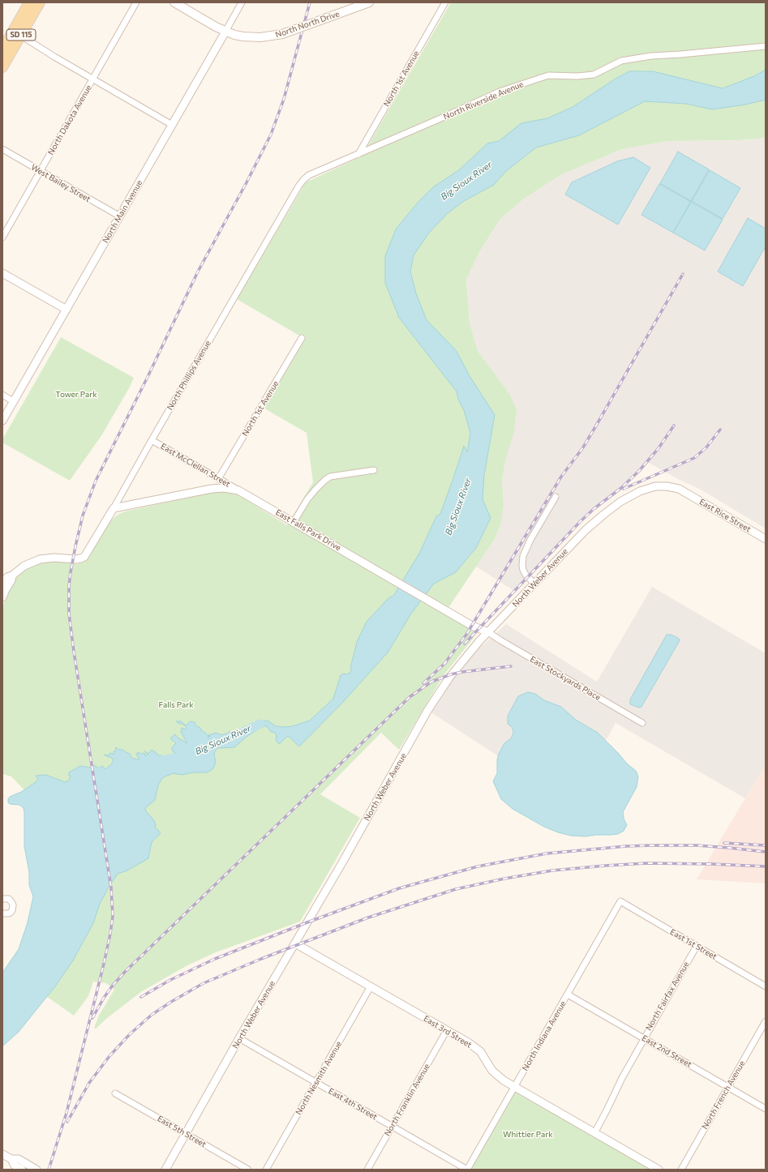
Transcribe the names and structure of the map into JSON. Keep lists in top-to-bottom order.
{
  "streets": {
    "main road": ["North North Drive", "SD 115"],
    "street": [
      "North 1st Avenue",
      "North Riverside Avenue",
      "North Dakota Avenue",
      "West Bailey Street",
      "North Main Avenue",
      "North Phillips Avenue",
      "East McClellan Street",
      "East Rice Street",
      "East Falls Park Drive",
      "North Weber Avenue",
      "East Stockyards Place",
      "East 1st Street",
      "North Fairfax Avenue",
      "East 3rd Street",
      "North Indiana Avenue",
      "East 2nd Street",
      "North Nesmith Avenue",
      "North French Avenue",
      "North Franklin Avenue",
      "East 4th Street",
      "East 5th Street"
    ]
  },
  "crossings": [
    ["North North Drive", "North Main Avenue"],
    ["North 1st Avenue", "North Riverside Avenue"],
    ["North 1st Avenue", "North Phillips Avenue"],
    ["North 1st Avenue", "East McClellan Street"],
    ["North Riverside Avenue", "North Phillips Avenue"],
    ["North Dakota Avenue", "West Bailey Street"],
    ["West Bailey Street", "North Main Avenue"],
    ["North Phillips Avenue", "East McClellan Street"],
    ["North Phillips Avenue", "East Falls Park Drive"],
    ["East McClellan Street", "East Falls Park Drive"],
    ["East Rice Street", "North Weber Avenue"],
    ["East Falls Park Drive", "North Weber Avenue"],
    ["East Falls Park Drive", "East Stockyards Place"],
    ["North Weber Avenue", "East Stockyards Place"],
    ["North Weber Avenue", "East 3rd Street"],
    ["North Weber Avenue", "East 4th Street"],
    ["North Weber Avenue", "East 5th Street"],
    ["East 1st Street", "North Fairfax Avenue"],
    ["East 1st Street", "North Indiana Avenue"],
    ["North Fairfax Avenue", "East 3rd Street"],
    ["North Fairfax Avenue", "East 2nd Street"],
    ["East 3rd Street", "North Indiana Avenue"],
    ["East 3rd Street", "North Nesmith Avenue"],
    ["East 3rd Street", "North Franklin Avenue"],
    ["North Indiana Avenue", "East 2nd Street"],
    ["North Indiana Avenue", "East 4th Street"],
    ["East 2nd Street", "North French Avenue"],
    ["North Nesmith Avenue", "East 4th Street"],
    ["North Franklin Avenue", "East 4th Street"]
  ],
  "water": ["Big Sioux River"],
  "parks": ["Tower Park", "Falls Park", "Whittier Park"]
}
